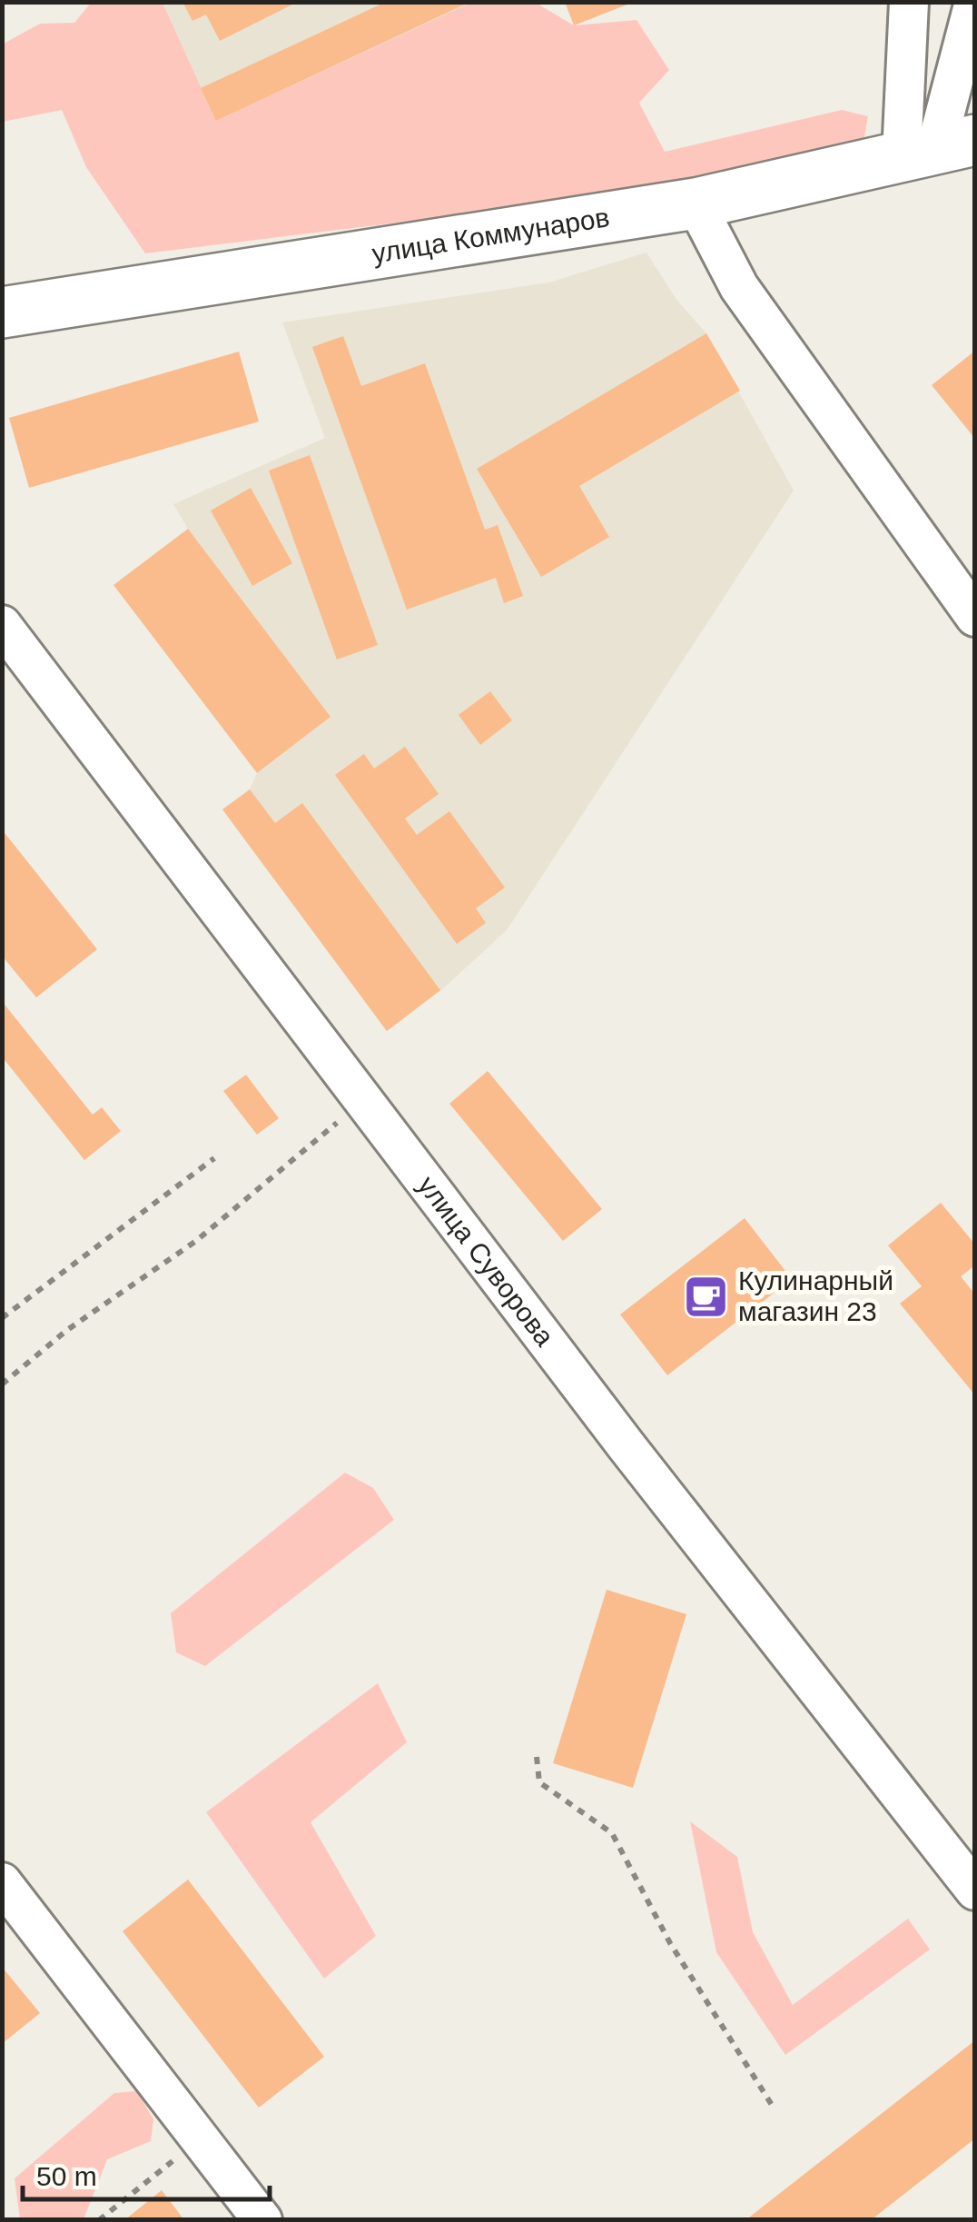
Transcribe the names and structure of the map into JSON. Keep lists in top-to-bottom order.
{
  "streets": {
    "main road": ["улица Коммунаров"],
    "street": ["улица Суворова"]
  },
  "places": {
    "cafe": ["Кулинарный магазин 23"]
  },
  "scale_bar": "50 m"
}
